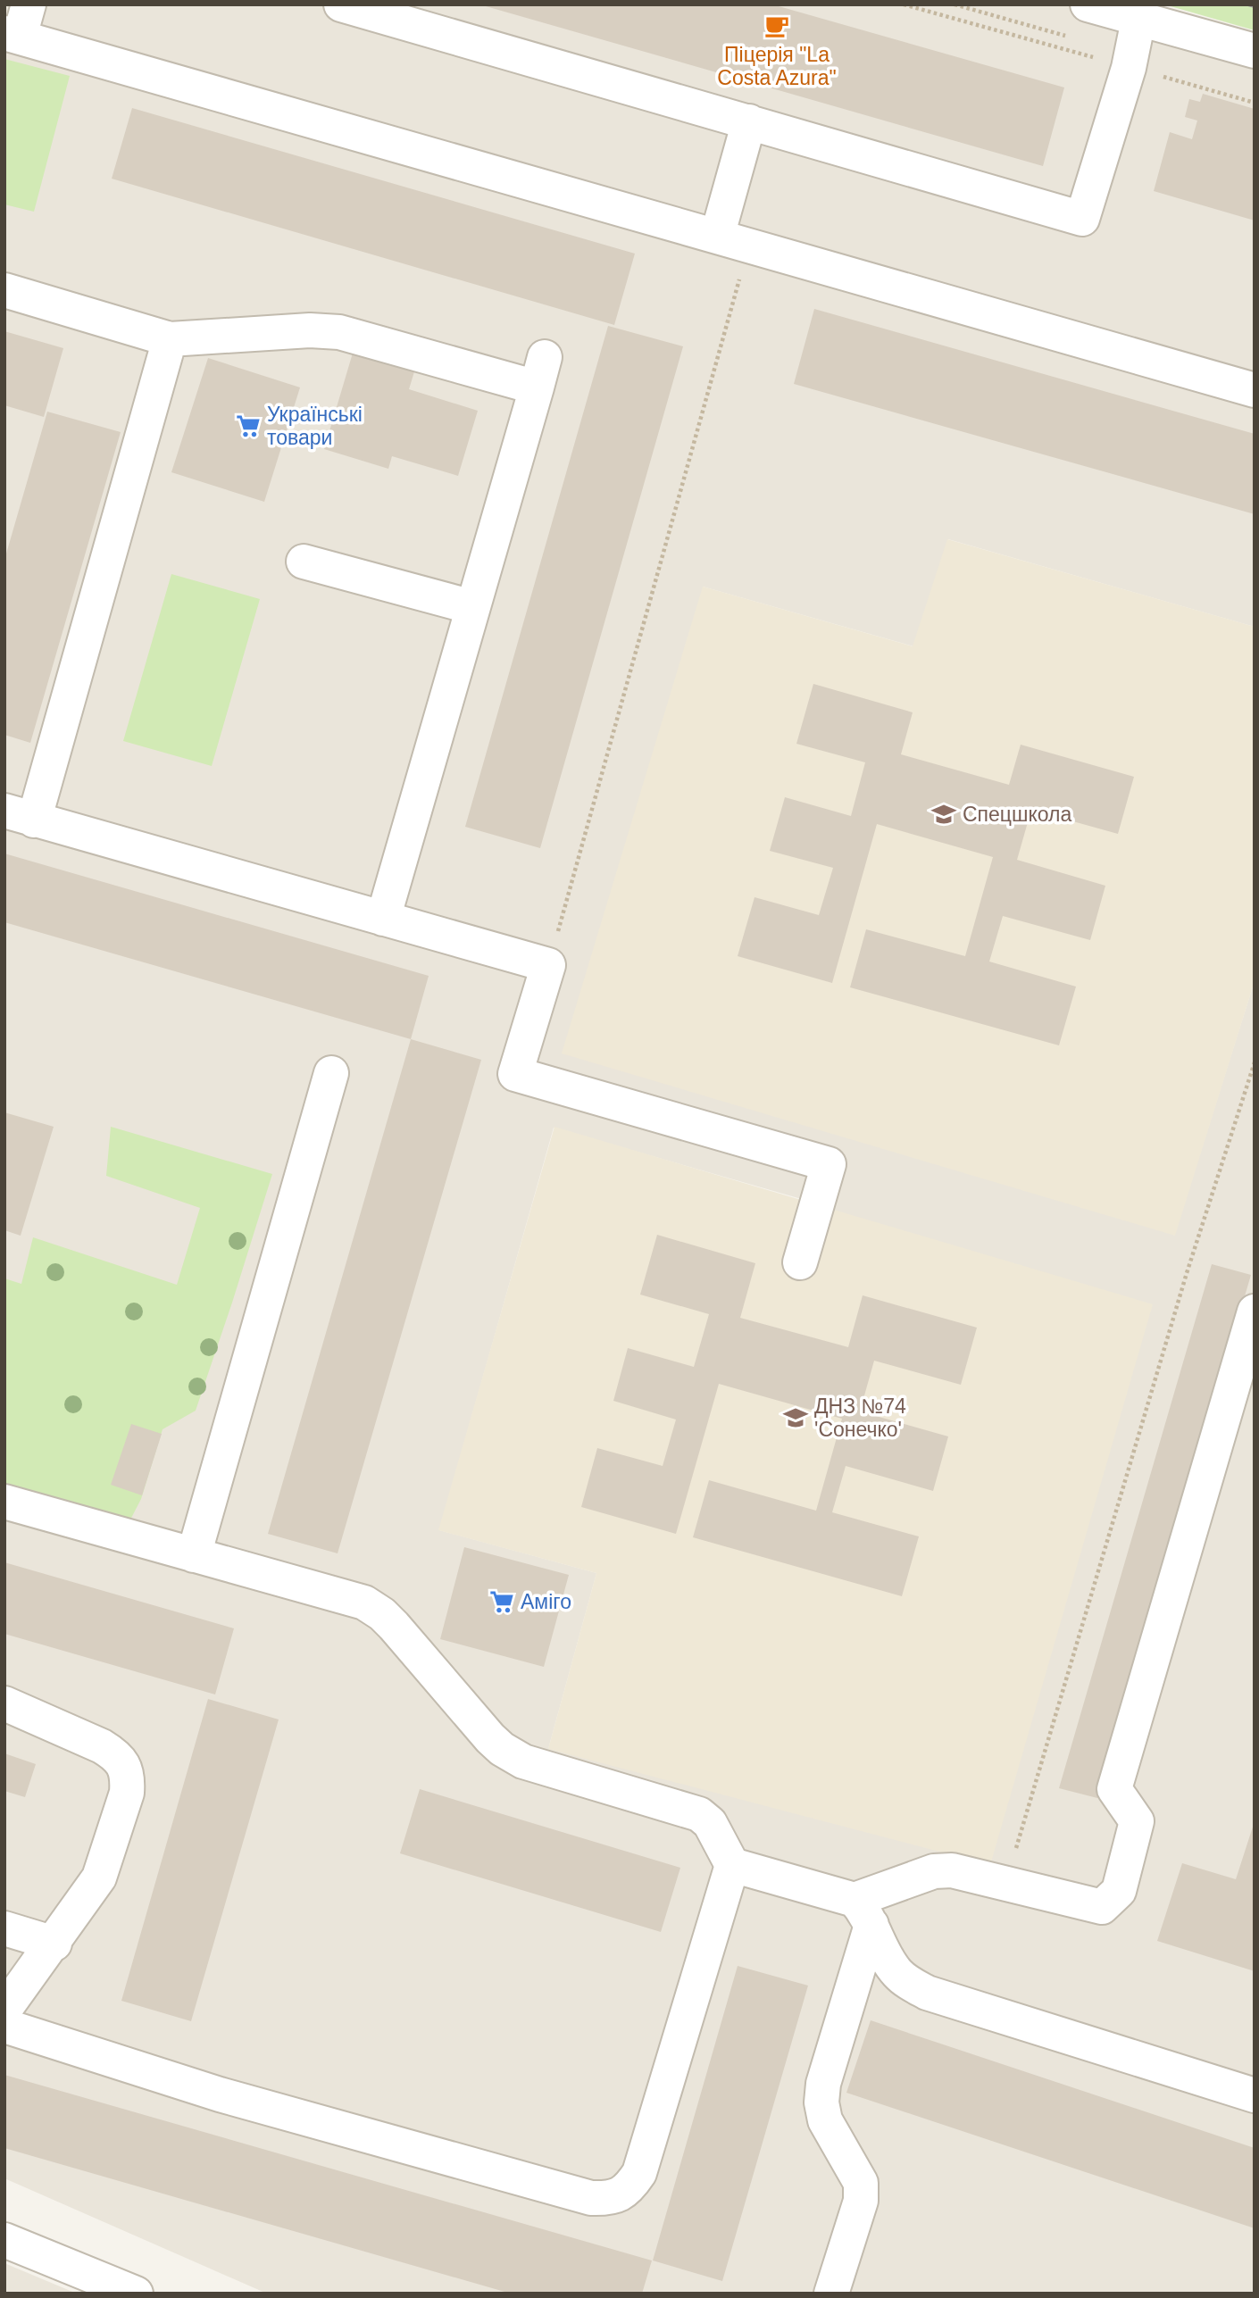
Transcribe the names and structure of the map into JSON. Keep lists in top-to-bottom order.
{
  "places": {
    "cafe": ["Піцерія \"La Costa Azura\""],
    "supermarket": ["Українські товари", "Аміго"],
    "school or university": ["Спецшкола", "ДНЗ №74 'Сонечко'"]
  }
}
